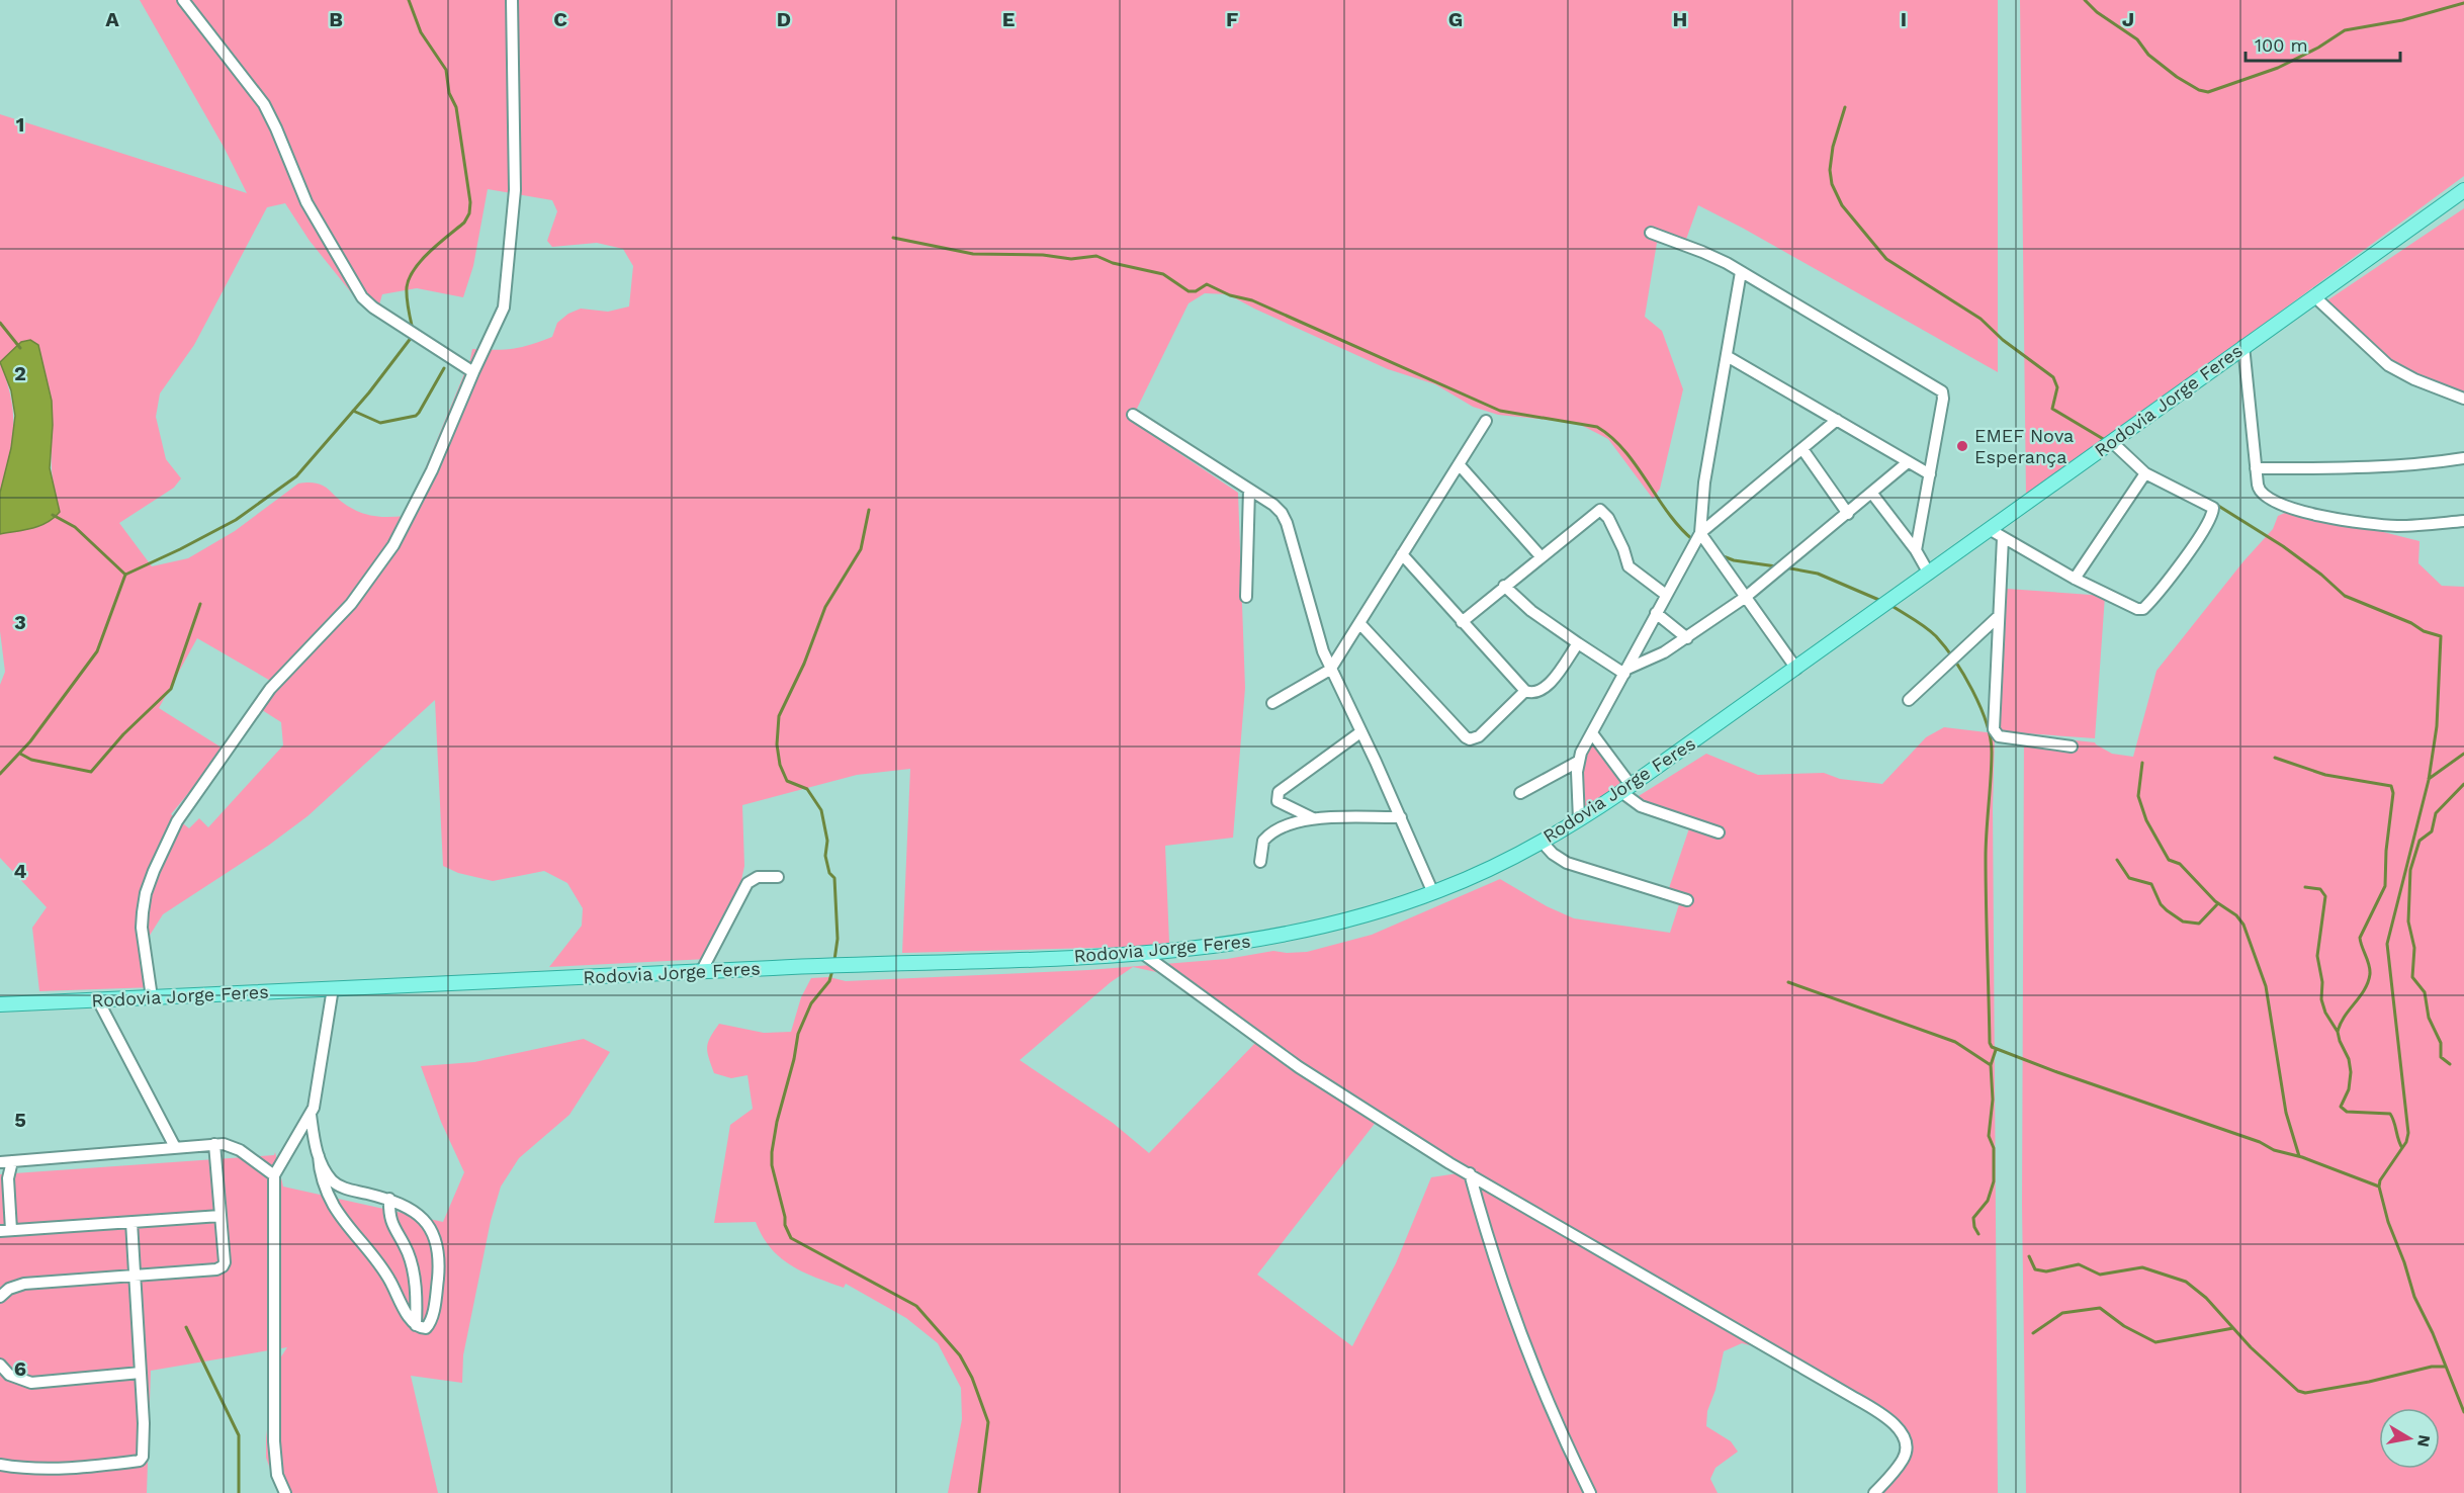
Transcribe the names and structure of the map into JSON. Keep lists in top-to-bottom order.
{
  "streets": {
    "main road": ["Rodovia Jorge Feres"]
  },
  "places": ["EMEF Nova Esperança"],
  "scale_bar": "100 m",
  "north": "right",
  "grid": {
    "columns": [
      "A",
      "B",
      "C",
      "D",
      "E",
      "F",
      "G",
      "H",
      "I",
      "J"
    ],
    "rows": [
      "1",
      "2",
      "3",
      "4",
      "5",
      "6"
    ]
  }
}
